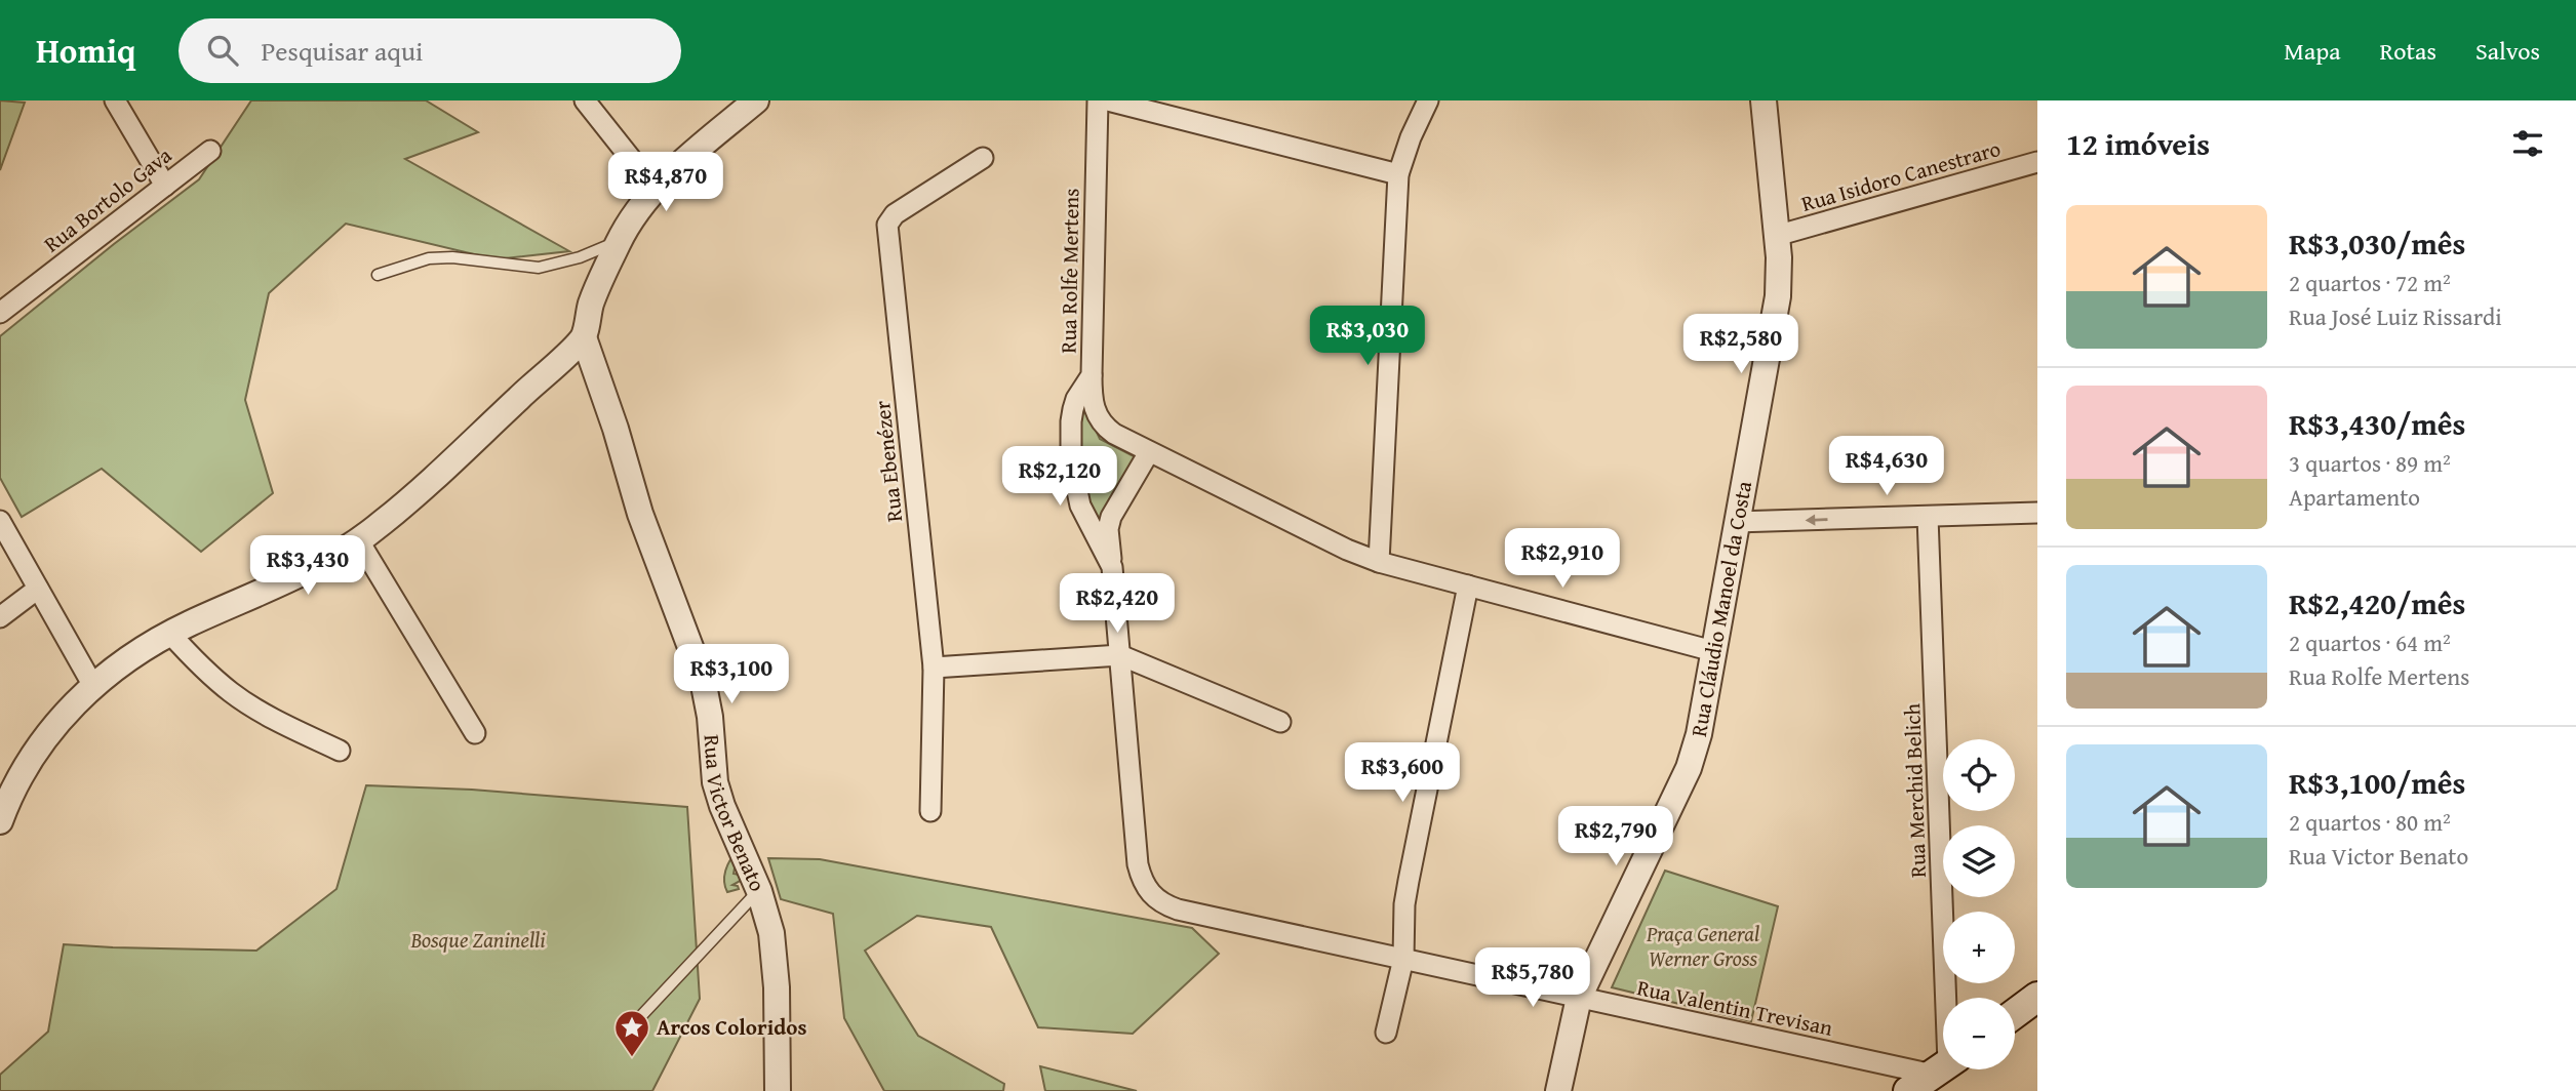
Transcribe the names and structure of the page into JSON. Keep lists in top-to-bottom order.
{
  "streets": {
    "street": [
      "Rua Isidoro Canestraro",
      "Rua Bortolo Gava",
      "Rua Rolfe Mertens",
      "Rua Ebenézer",
      "Rua Cláudio Manoel da Costa",
      "Rua Merchid Belich",
      "Rua Victor Benato",
      "Rua Valentin Trevisan"
    ]
  },
  "crossings": [
    ["Rua Isidoro Canestraro", "Rua Cláudio Manoel da Costa"],
    ["Rua Rolfe Mertens", "Rua Valentin Trevisan"],
    ["Rua Cláudio Manoel da Costa", "Rua Valentin Trevisan"]
  ],
  "parks": ["Praça General Werner Gross", "Bosque Zaninelli"],
  "places": {
    "place": ["Arcos Coloridos"]
  },
  "page": {
    "header": "Homiq",
    "search": "Pesquisar aqui",
    "nav": ["Mapa", "Rotas", "Salvos"],
    "heading": "12 imóveis",
    "price": [
      "R$4,870",
      "R$3,030",
      "R$2,580",
      "R$4,630",
      "R$2,120",
      "R$2,910",
      "R$3,430",
      "R$2,420",
      "R$3,100",
      "R$3,600",
      "R$2,790",
      "R$5,780"
    ],
    "list": [
      {
        "name": "R$3,030/mês",
        "note": "2 quartos · 72 m² · Rua José Luiz Rissardi"
      },
      {
        "name": "R$3,430/mês",
        "note": "3 quartos · 89 m² · Apartamento"
      },
      {
        "name": "R$2,420/mês",
        "note": "2 quartos · 64 m² · Rua Rolfe Mertens"
      },
      {
        "name": "R$3,100/mês",
        "note": "2 quartos · 80 m² · Rua Victor Benato"
      }
    ],
    "map_buttons": ["+", "−"]
  }
}
